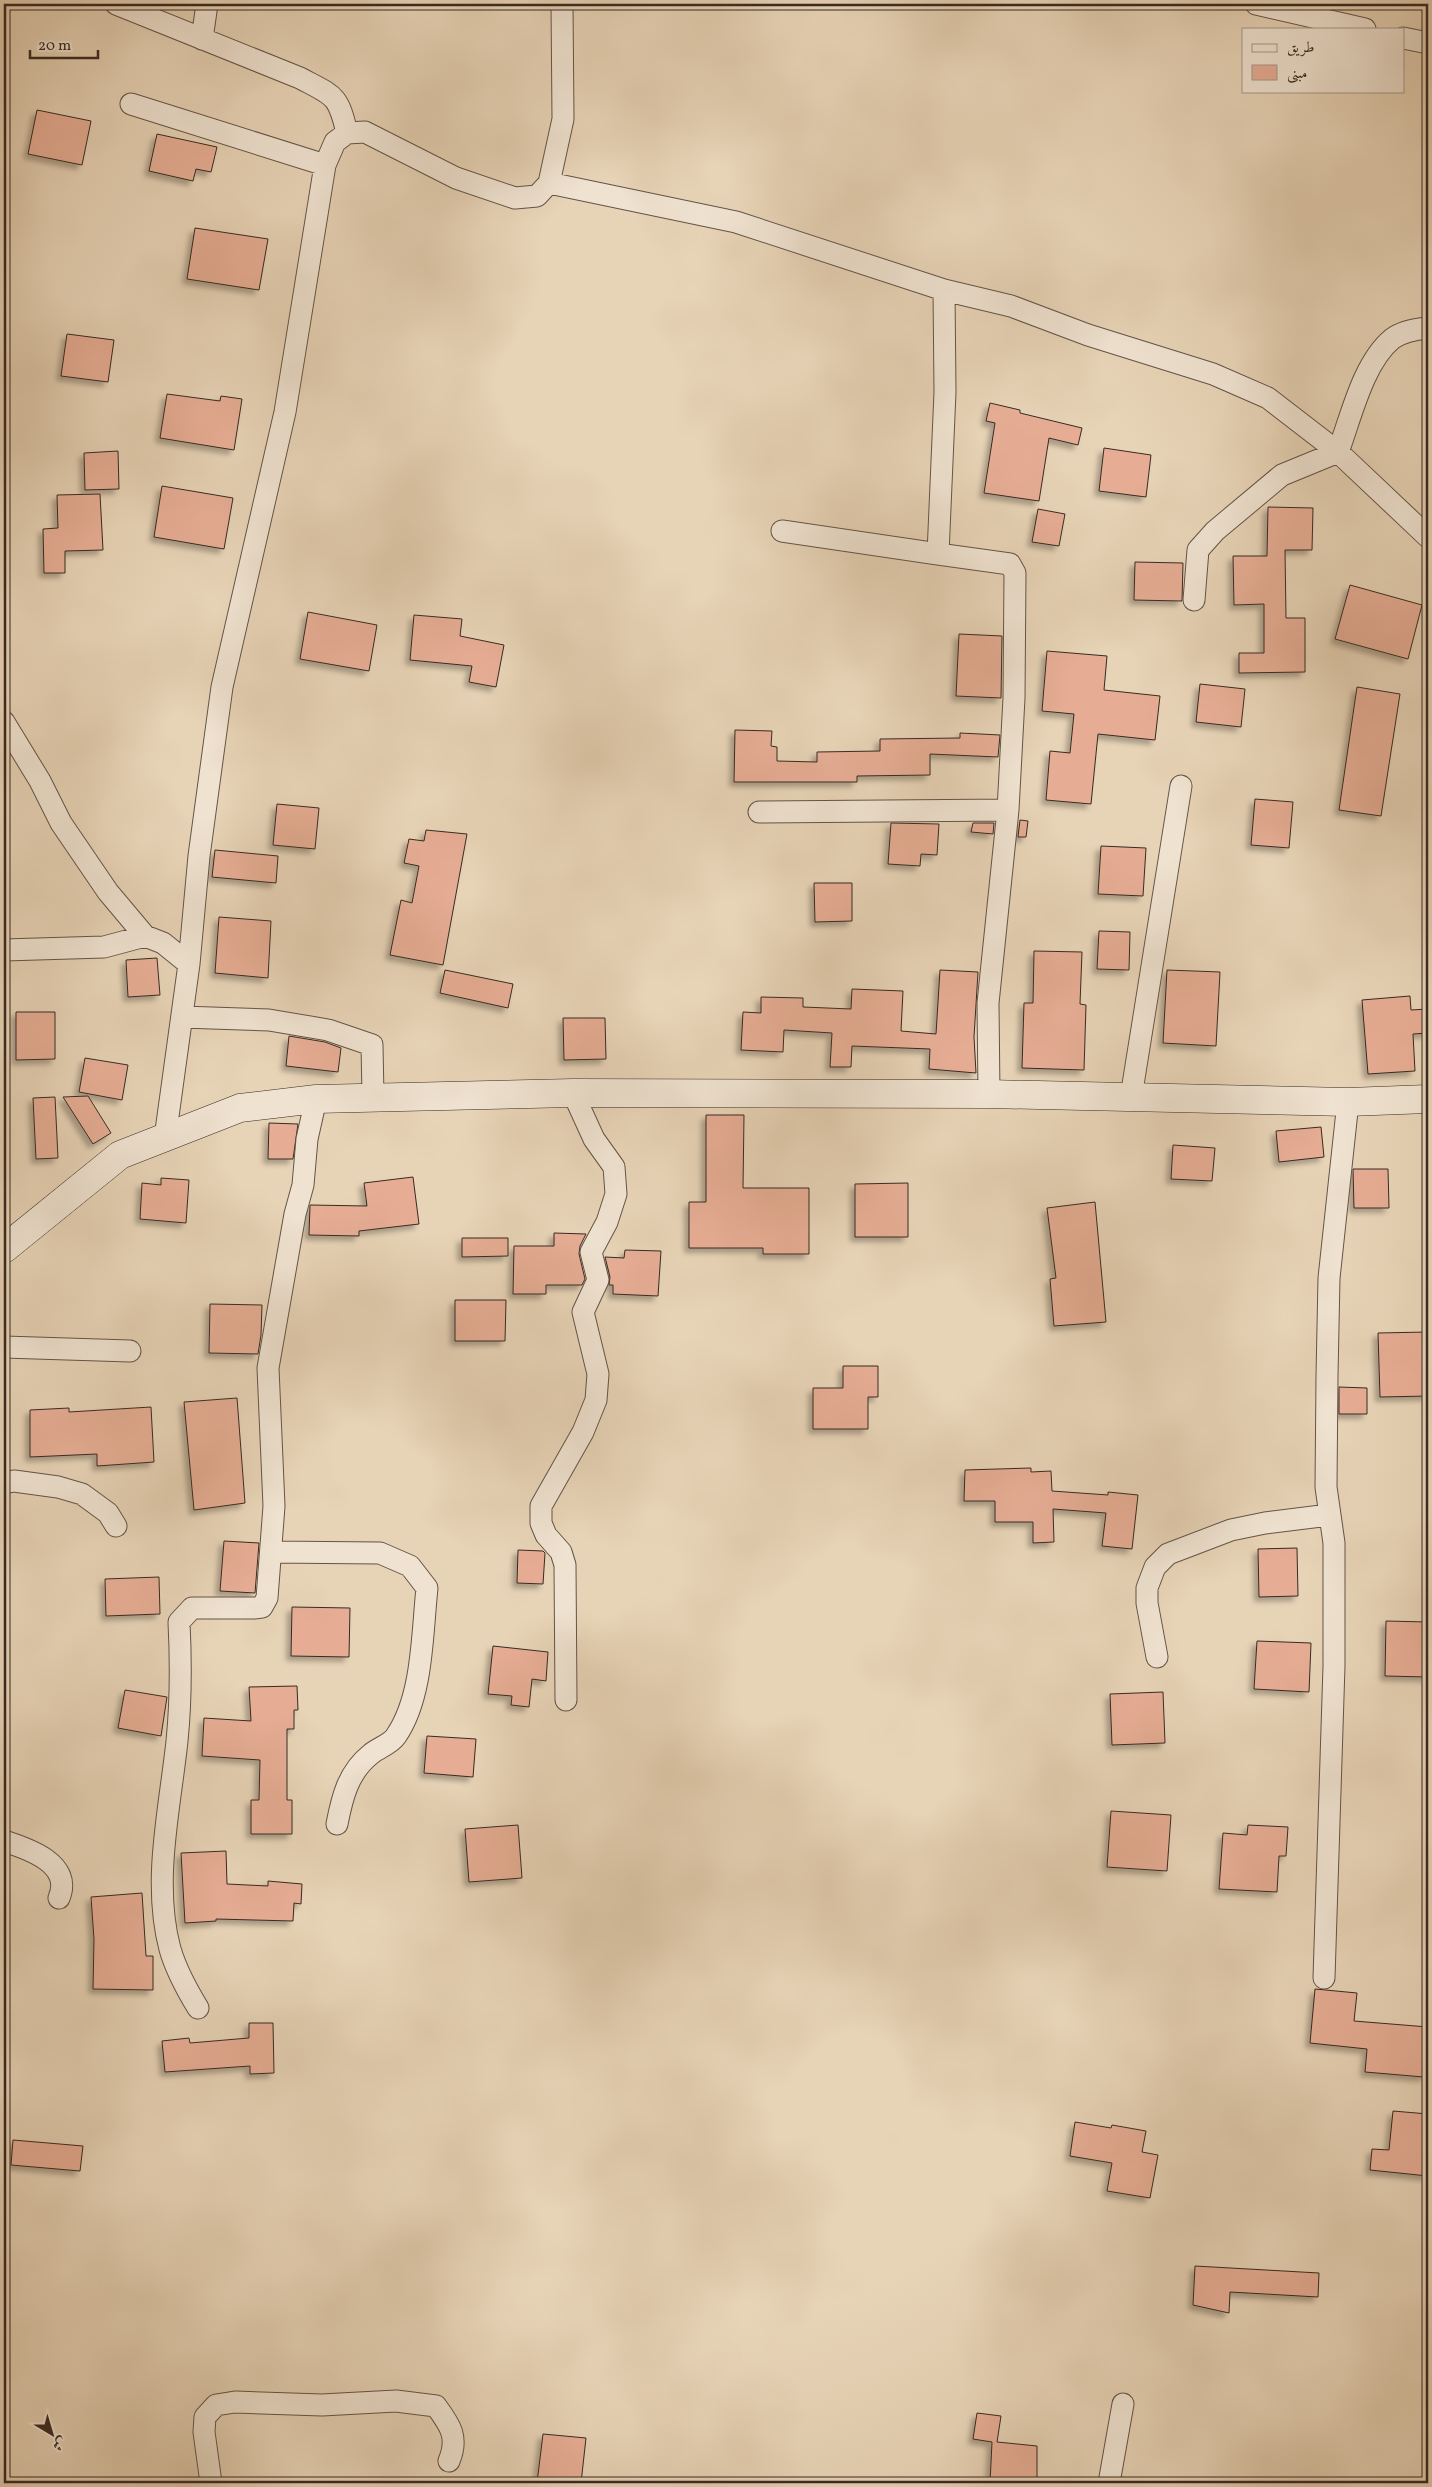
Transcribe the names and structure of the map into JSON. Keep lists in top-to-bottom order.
{
  "legend": ["طريق", "مبنى"],
  "scale_bar": "20 m",
  "north": "bottom right"
}
